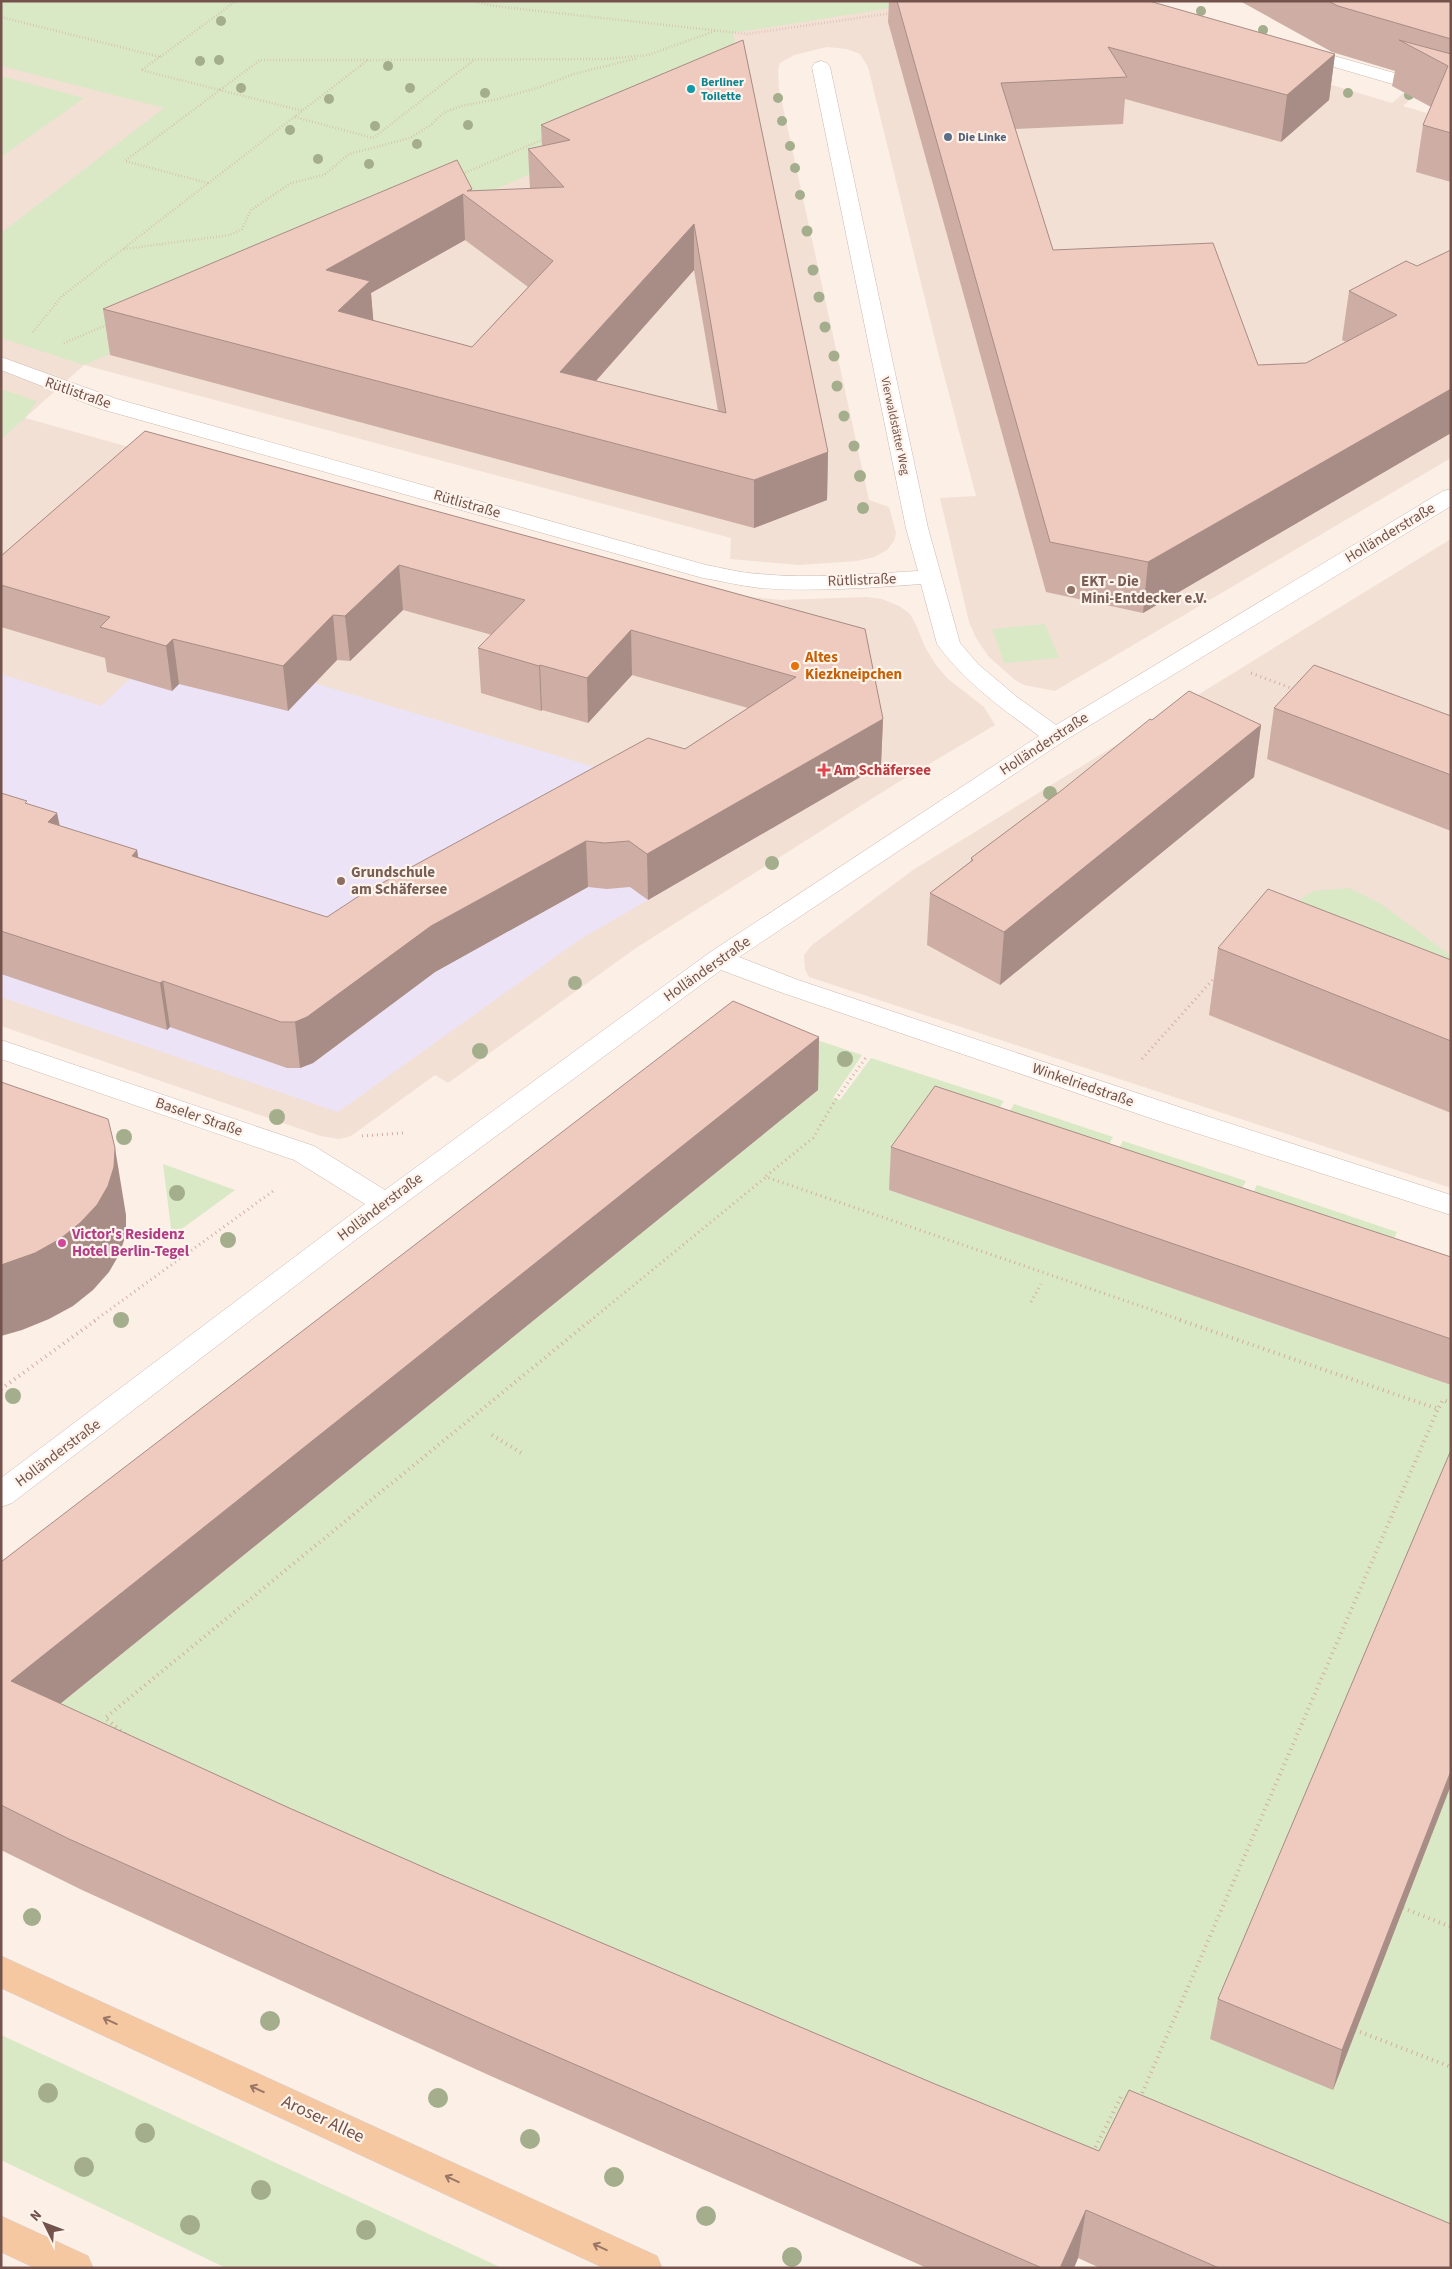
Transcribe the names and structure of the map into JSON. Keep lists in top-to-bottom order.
{
  "streets": {
    "main road": ["Aroser Allee"],
    "street": [
      "Rütlistraße",
      "Vierwaldstätter Weg",
      "Holländerstraße",
      "Winkelriedstraße",
      "Baseler Straße"
    ]
  },
  "crossings": [
    ["Rütlistraße", "Vierwaldstätter Weg"],
    ["Vierwaldstätter Weg", "Holländerstraße"],
    ["Holländerstraße", "Winkelriedstraße"],
    ["Holländerstraße", "Baseler Straße"]
  ],
  "one_way": ["Aroser Allee"],
  "places": {
    "other": [
      "Berliner Toilette",
      "Die Linke",
      "EKT - Die Mini-Entdecker e.V.",
      "Altes Kiezkneipchen",
      "Grundschule am Schäfersee",
      "Victor's Residenz Hotel Berlin-Tegel"
    ],
    "health": ["Am Schäfersee"]
  },
  "north": "top left"
}
